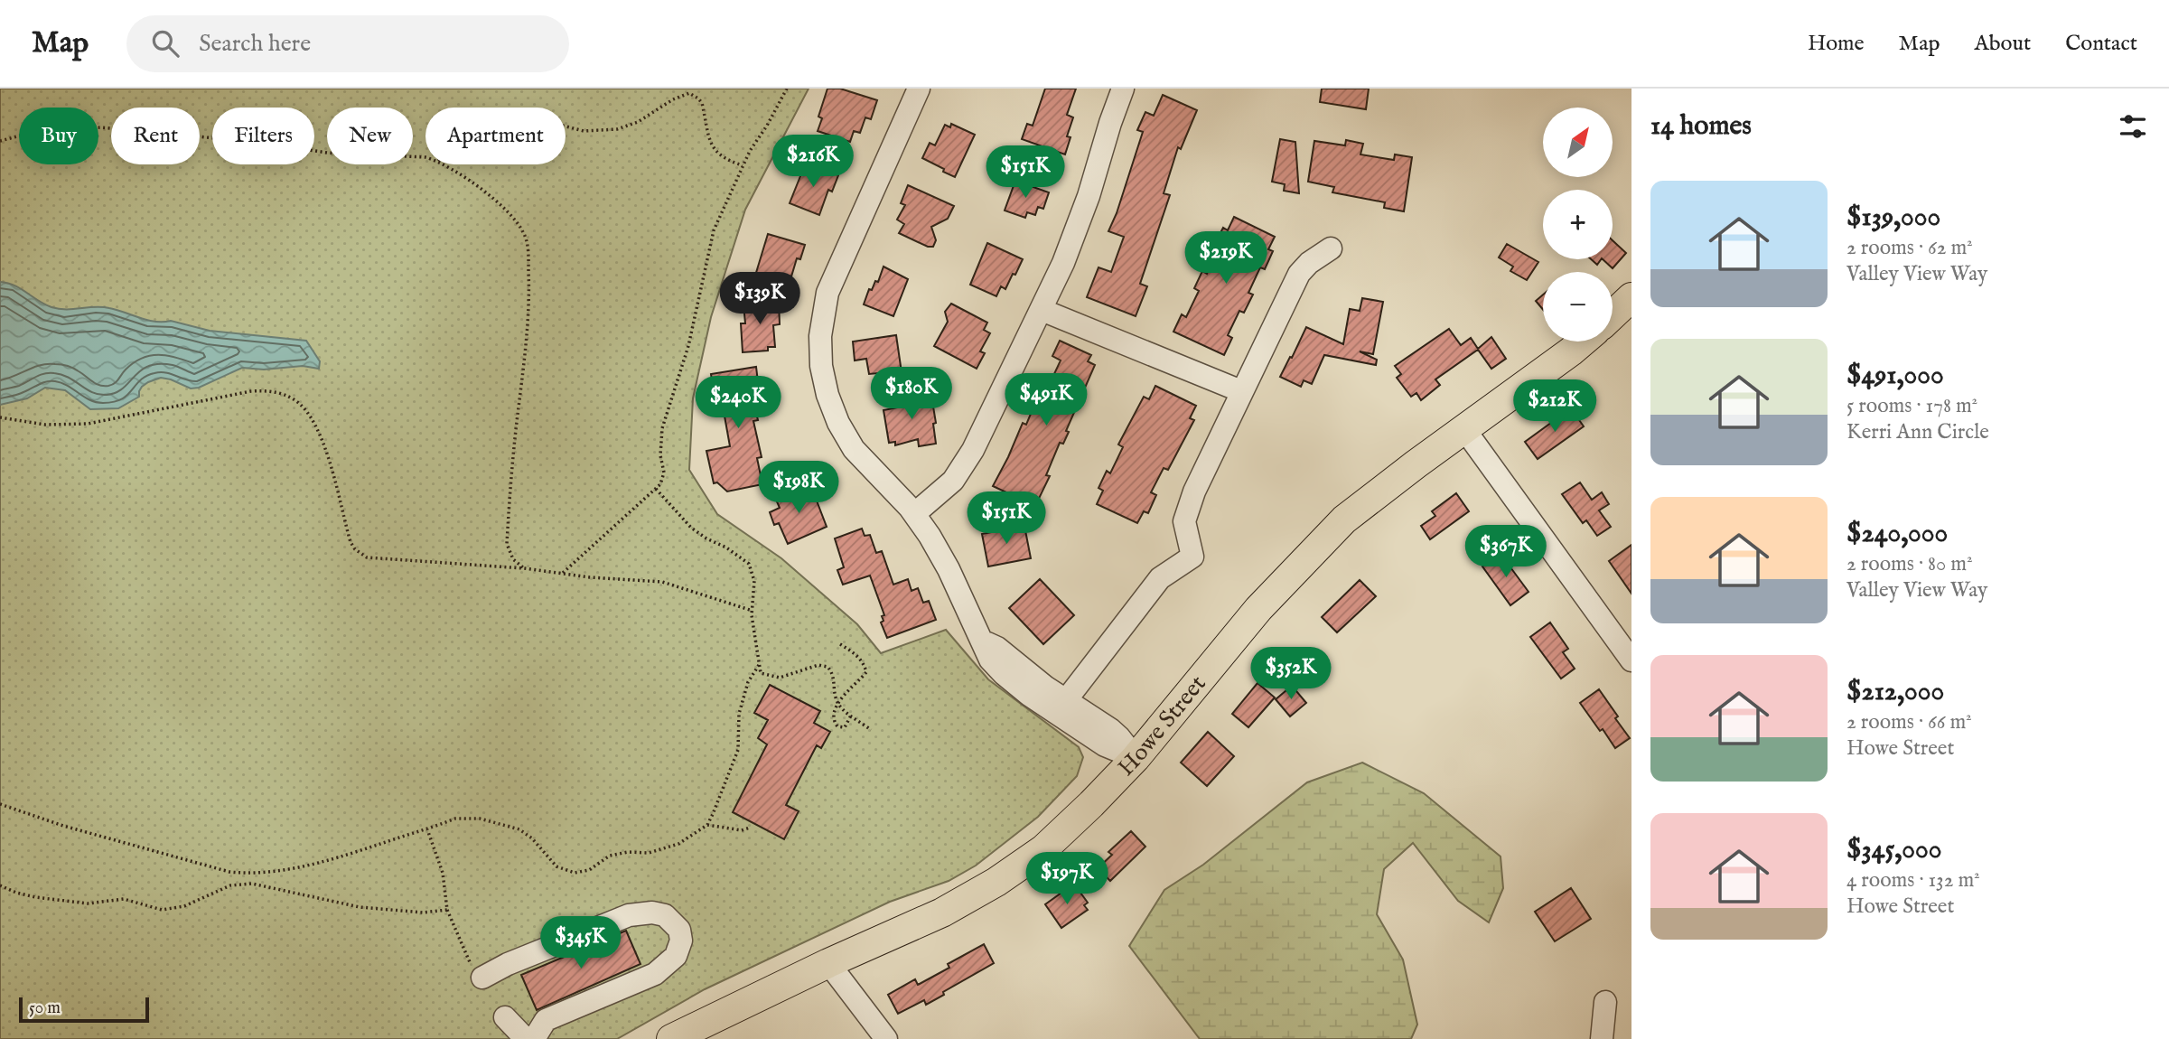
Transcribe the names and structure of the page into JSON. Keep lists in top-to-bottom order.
{
  "streets": {
    "main road": ["Howe Street"]
  },
  "scale_bar": "50 m",
  "north": "top right",
  "page": {
    "header": "Map",
    "search": "Search here",
    "nav": [
      "Home",
      "Map",
      "About",
      "Contact"
    ],
    "heading": "14 homes",
    "map_buttons": ["+", "−"],
    "chip": [
      "Buy",
      "Rent",
      "Filters",
      "New",
      "Apartment"
    ],
    "price": [
      "$216K",
      "$151K",
      "$219K",
      "$139K",
      "$180K",
      "$491K",
      "$240K",
      "$212K",
      "$198K",
      "$151K",
      "$367K",
      "$352K",
      "$197K",
      "$345K"
    ],
    "list": [
      {
        "name": "$139,000",
        "note": "2 rooms · 62 m² · Valley View Way"
      },
      {
        "name": "$491,000",
        "note": "5 rooms · 178 m² · Kerri Ann Circle"
      },
      {
        "name": "$240,000",
        "note": "2 rooms · 80 m² · Valley View Way"
      },
      {
        "name": "$212,000",
        "note": "2 rooms · 66 m² · Howe Street"
      },
      {
        "name": "$345,000",
        "note": "4 rooms · 132 m² · Howe Street"
      }
    ],
    "scale": "50 m"
  }
}
